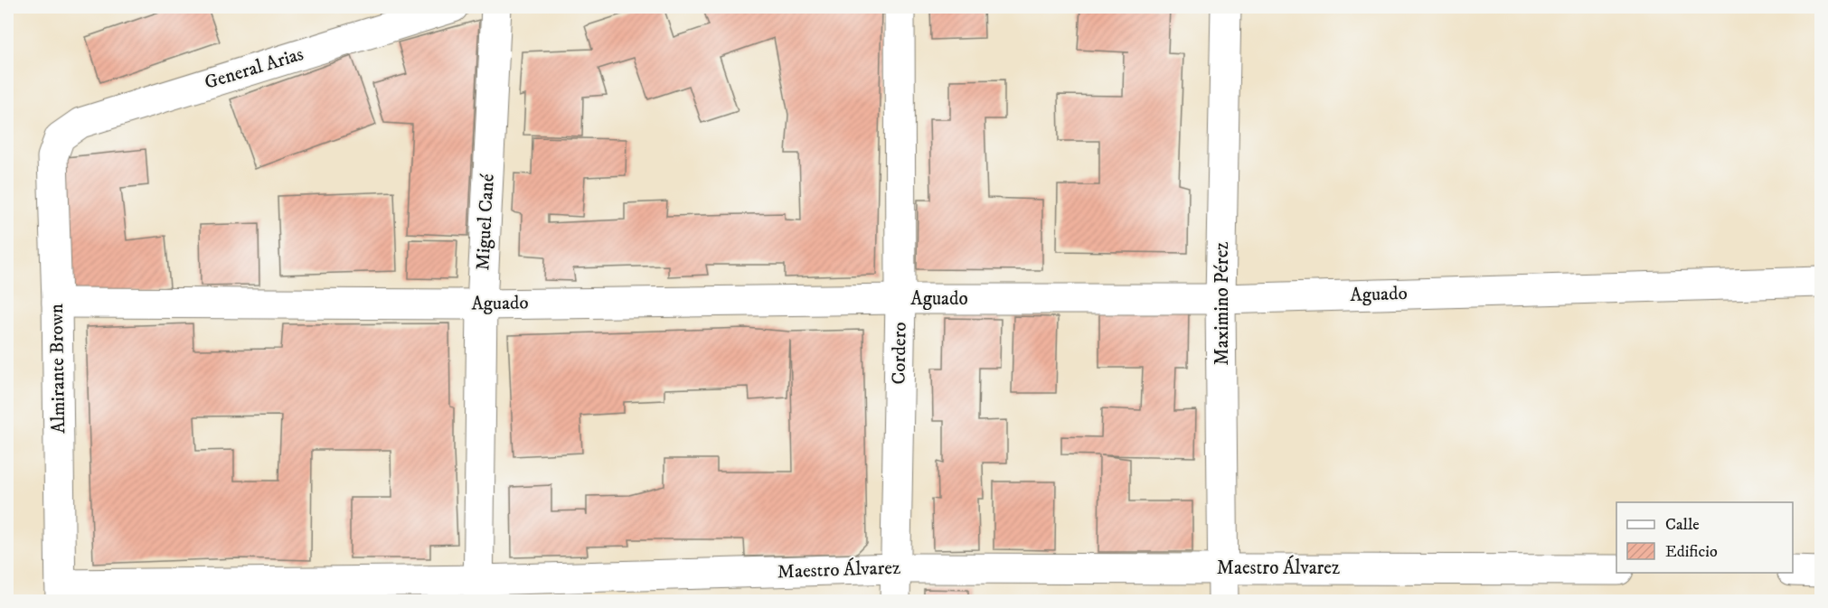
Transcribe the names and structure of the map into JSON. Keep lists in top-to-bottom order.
{
  "streets": {
    "street": [
      "General Arias",
      "Miguel Cané",
      "Aguado",
      "Maximino Pérez",
      "Cordero",
      "Almirante Brown",
      "Maestro Álvarez"
    ]
  },
  "crossings": [
    ["General Arias", "Almirante Brown"],
    ["Miguel Cané", "Aguado"],
    ["Miguel Cané", "Maestro Álvarez"],
    ["Aguado", "Maximino Pérez"],
    ["Aguado", "Cordero"],
    ["Aguado", "Almirante Brown"],
    ["Maximino Pérez", "Maestro Álvarez"],
    ["Cordero", "Maestro Álvarez"],
    ["Almirante Brown", "Maestro Álvarez"]
  ],
  "legend": ["Calle", "Edificio"]
}
